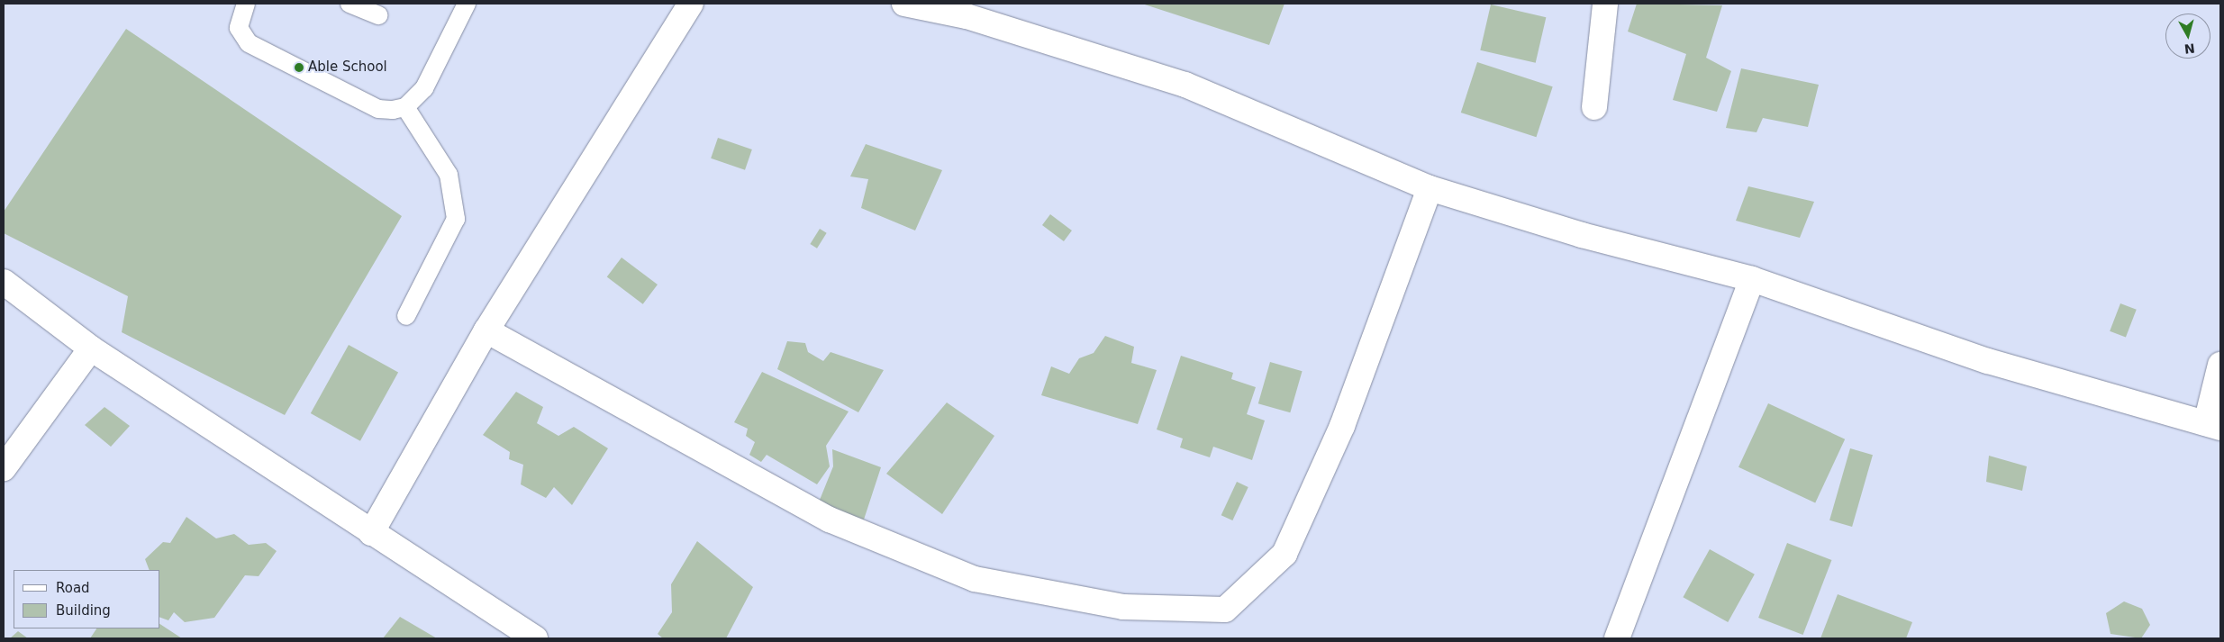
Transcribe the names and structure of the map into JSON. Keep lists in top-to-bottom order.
{
  "places": ["Able School"],
  "legend": ["Road", "Building"],
  "north": "bottom"
}
